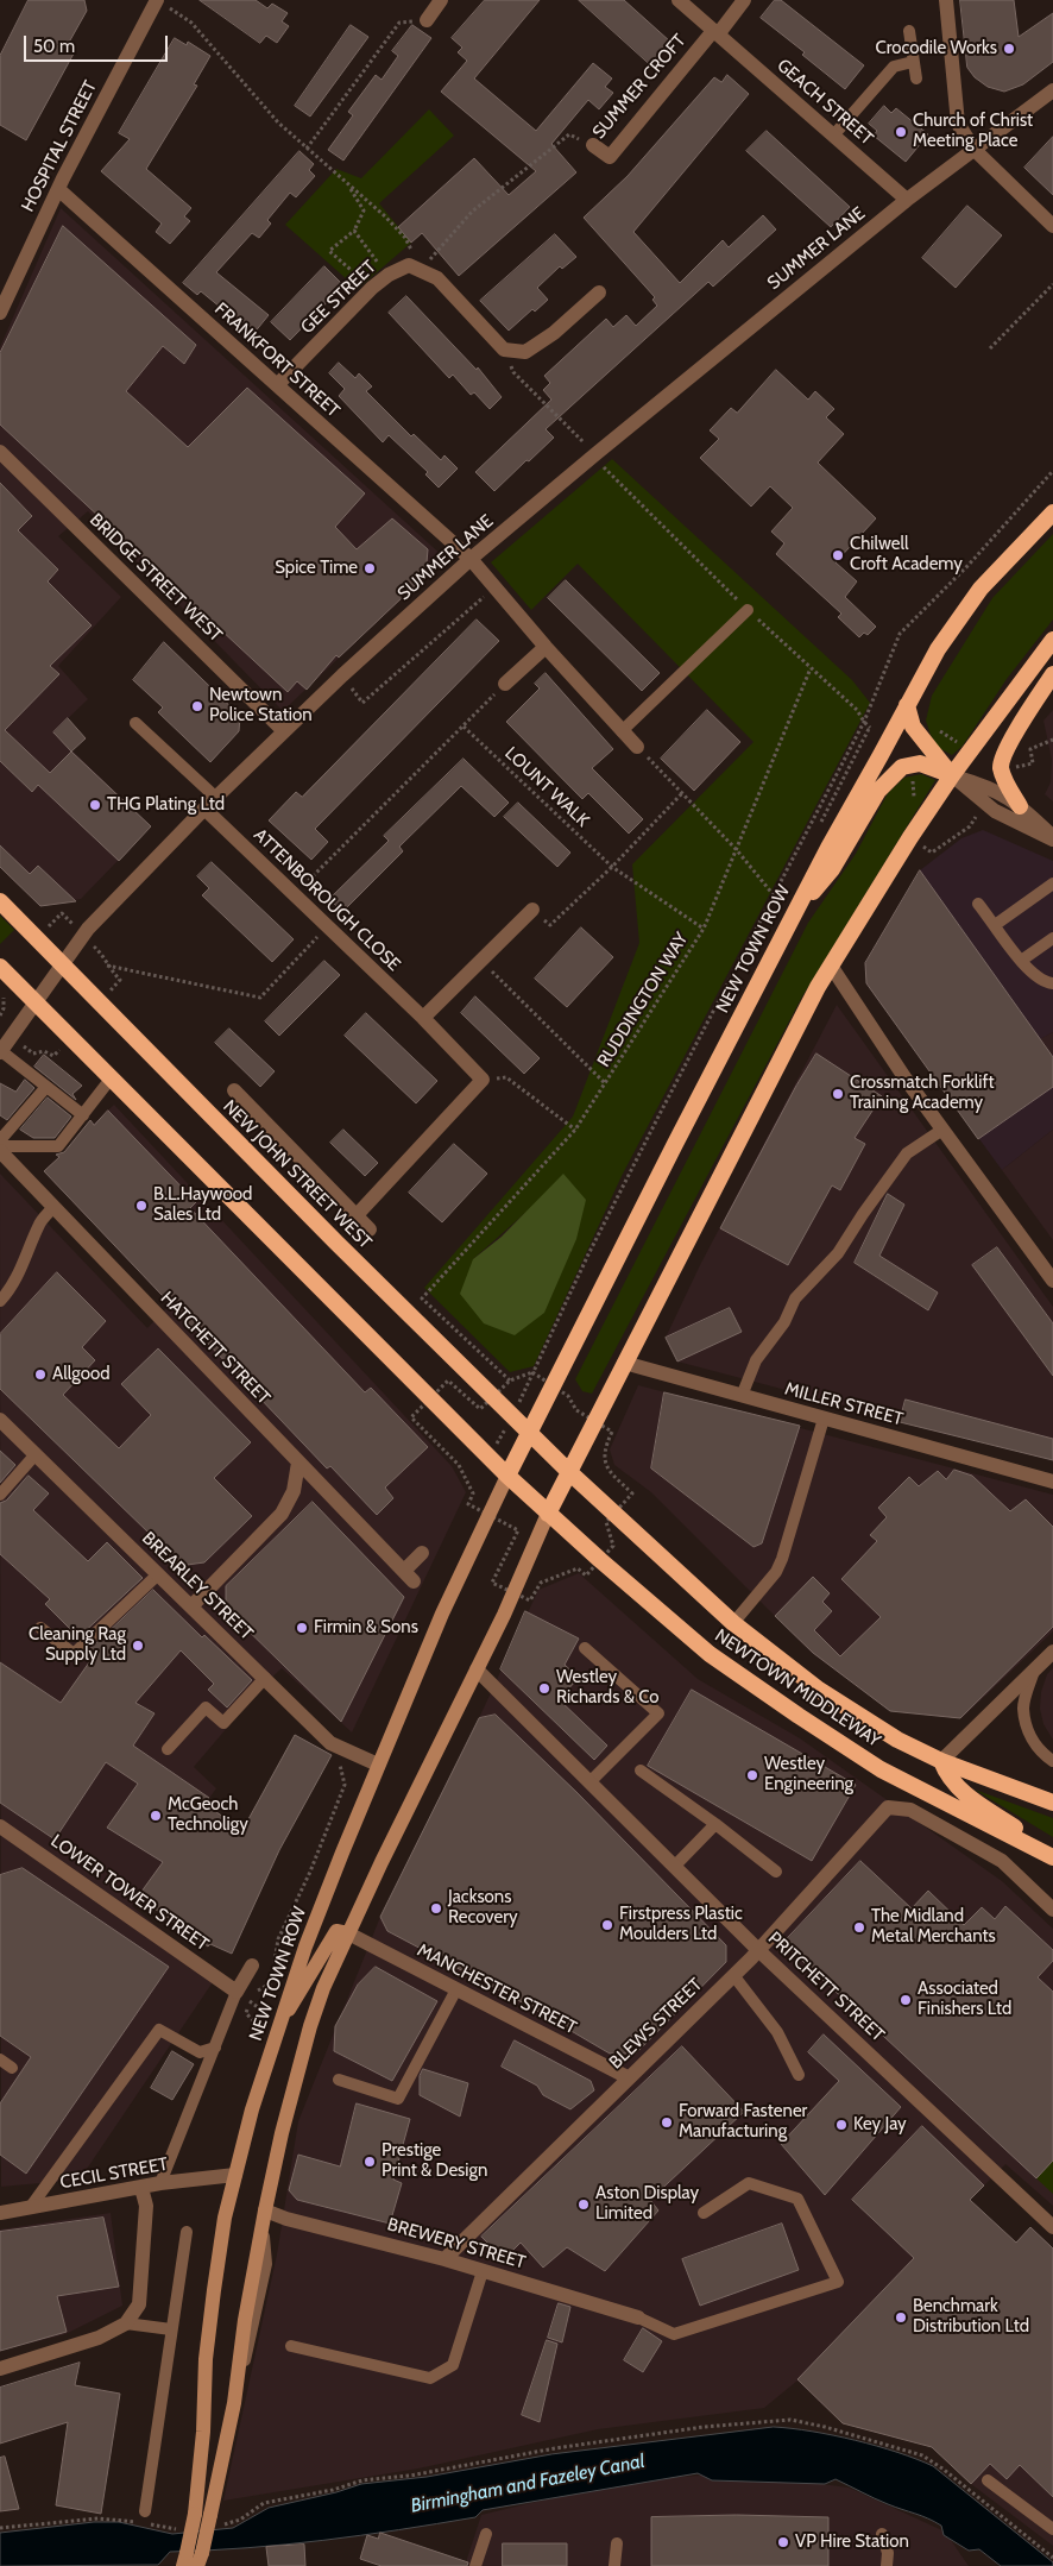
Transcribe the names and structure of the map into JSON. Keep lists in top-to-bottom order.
{
  "streets": {
    "highway": ["NEW TOWN ROW", "NEW JOHN STREET WEST", "NEWTOWN MIDDLEWAY"],
    "street": [
      "SUMMER CROFT",
      "GEACH STREET",
      "HOSPITAL STREET",
      "SUMMER LANE",
      "GEE STREET",
      "FRANKFORT STREET",
      "BRIDGE STREET WEST",
      "ATTENBOROUGH CLOSE",
      "HATCHETT STREET",
      "MILLER STREET",
      "BREARLEY STREET",
      "LOWER TOWER STREET",
      "PRITCHETT STREET",
      "MANCHESTER STREET",
      "BLEWS STREET",
      "CECIL STREET",
      "BREWERY STREET"
    ],
    "path": ["LOUNT WALK", "RUDDINGTON WAY"]
  },
  "crossings": [
    ["SUMMER CROFT", "GEACH STREET"],
    ["GEACH STREET", "SUMMER LANE"],
    ["HOSPITAL STREET", "FRANKFORT STREET"],
    ["SUMMER LANE", "FRANKFORT STREET"],
    ["SUMMER LANE", "BRIDGE STREET WEST"],
    ["SUMMER LANE", "ATTENBOROUGH CLOSE"],
    ["SUMMER LANE", "NEW JOHN STREET WEST"],
    ["GEE STREET", "FRANKFORT STREET"],
    ["LOUNT WALK", "RUDDINGTON WAY"],
    ["NEW TOWN ROW", "NEW JOHN STREET WEST"],
    ["NEW TOWN ROW", "BREARLEY STREET"],
    ["NEW TOWN ROW", "CECIL STREET"],
    ["NEW JOHN STREET WEST", "NEWTOWN MIDDLEWAY"],
    ["PRITCHETT STREET", "BLEWS STREET"],
    ["MANCHESTER STREET", "BLEWS STREET"],
    ["BLEWS STREET", "BREWERY STREET"]
  ],
  "water": ["Birmingham and Fazeley Canal"],
  "places": [
    "Crocodile Works",
    "Church of Christ Meeting Place",
    "Chilwell Croft Academy",
    "Spice Time",
    "Newtown Police Station",
    "THG Plating Ltd",
    "Crossmatch Forklift Training Academy",
    "B.L.Haywood Sales Ltd",
    "Allgood",
    "Firmin & Sons",
    "Cleaning Rag Supply Ltd",
    "Westley Richards & Co",
    "Westley Engineering",
    "McGeoch Technoligy",
    "Jacksons Recovery",
    "Firstpress Plastic Moulders Ltd",
    "The Midland Metal Merchants",
    "Associated Finishers Ltd",
    "Forward Fastener Manufacturing",
    "Key Jay",
    "Prestige Print & Design",
    "Aston Display Limited",
    "Benchmark Distribution Ltd",
    "VP Hire Station"
  ],
  "scale_bar": "50 m"
}
